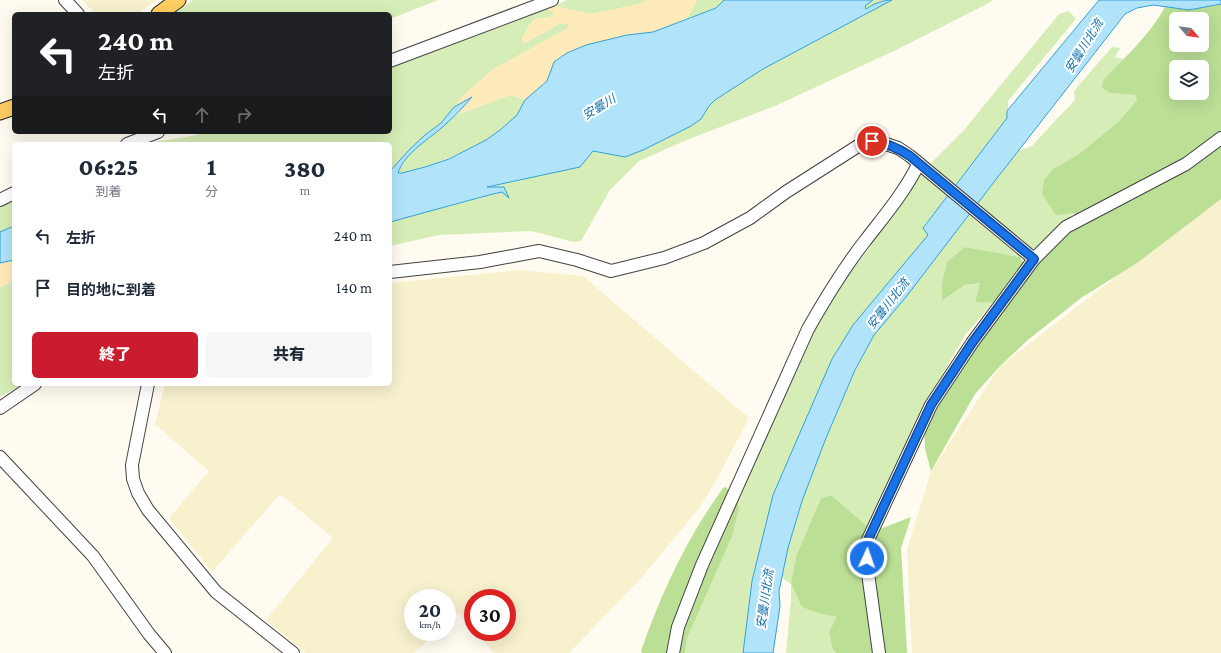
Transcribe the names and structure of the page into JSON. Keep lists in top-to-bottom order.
{
  "water": ["安曇川北流", "安曇川"],
  "north": "bottom right",
  "page": {
    "turn": ["240 m", "左折"],
    "eta": [
      "06:25",
      "到着",
      "1",
      "分",
      "380",
      "m"
    ],
    "list": [
      {
        "name": "左折",
        "value": "240 m"
      },
      {
        "name": "目的地に到着",
        "value": "140 m"
      }
    ],
    "buttons": ["終了", "共有"],
    "speed": "20 km/h",
    "limit": "30"
  }
}
